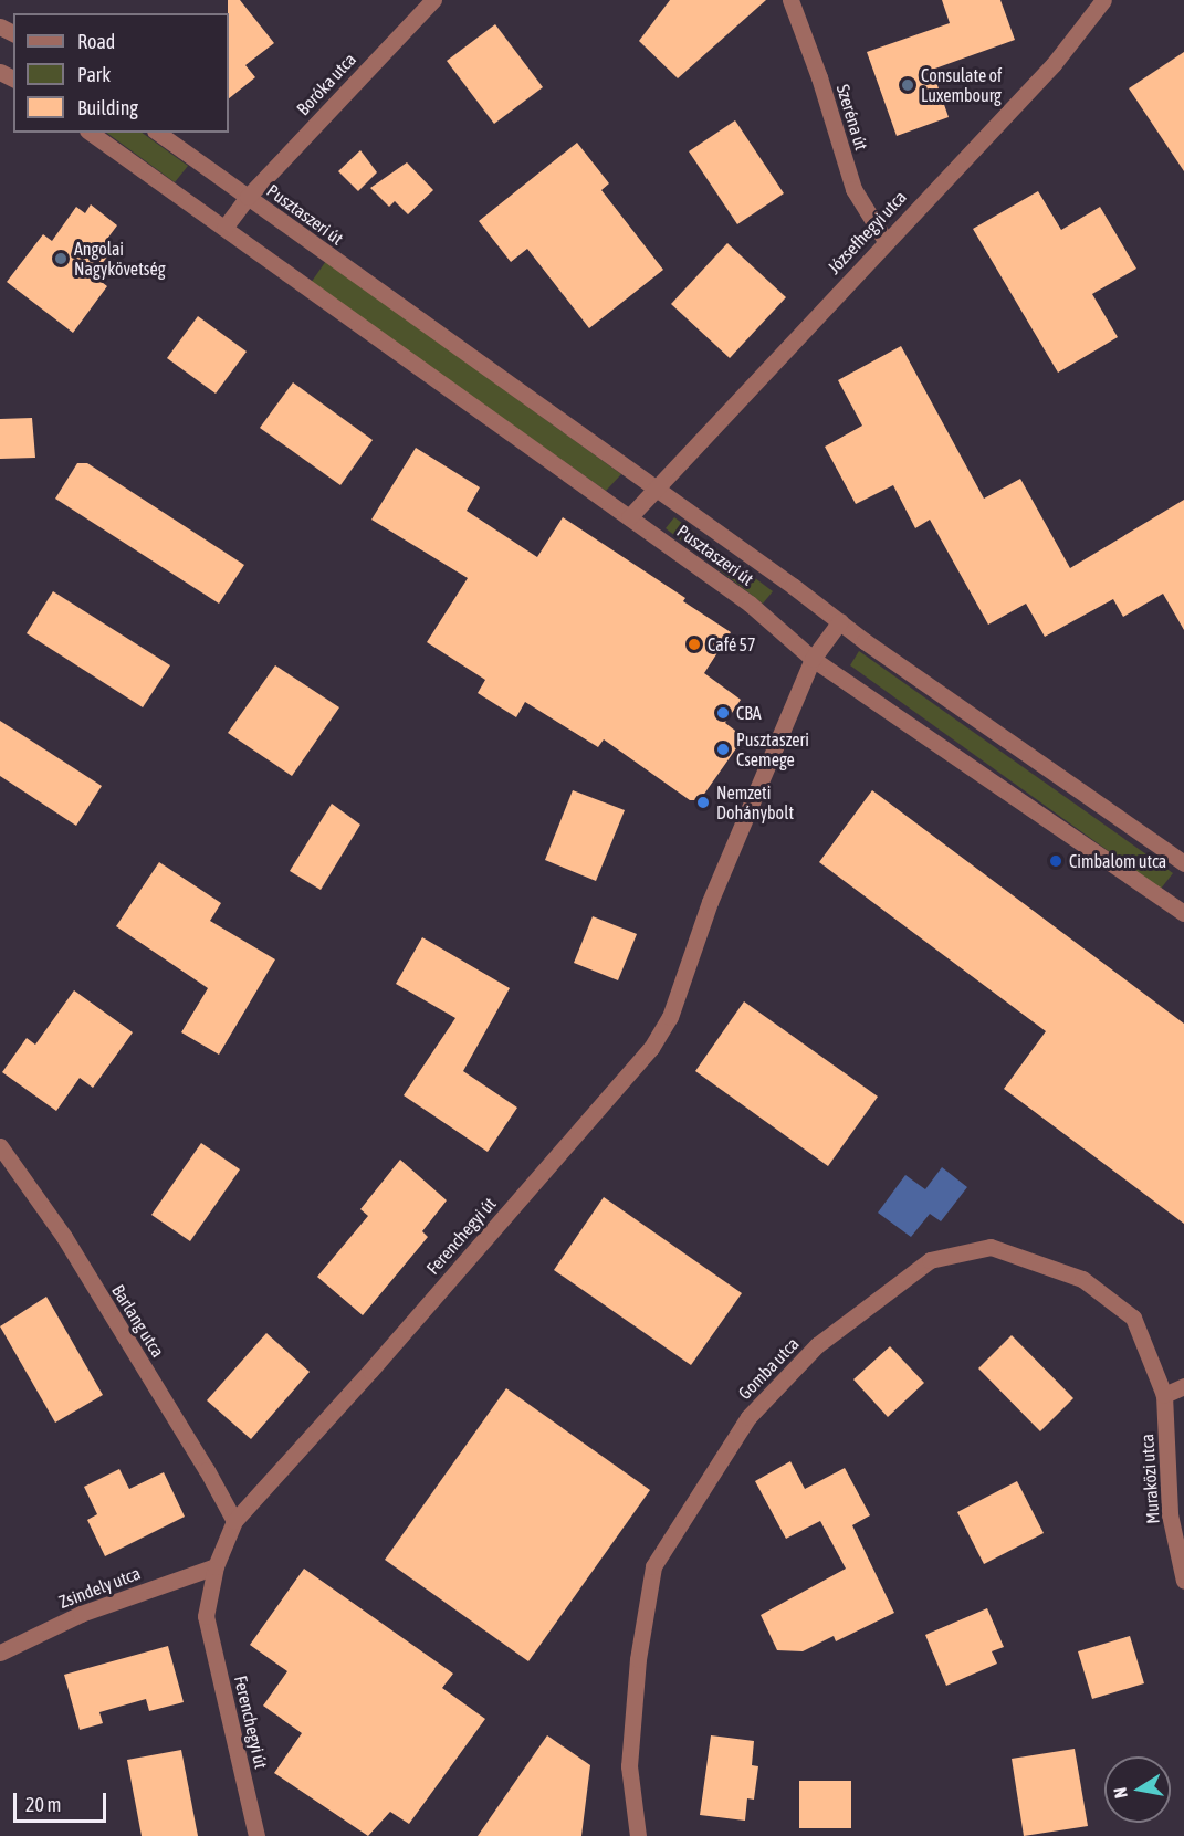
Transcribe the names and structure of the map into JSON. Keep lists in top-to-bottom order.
{
  "streets": {
    "street": [
      "Boróka utca",
      "Szeréna út",
      "Pusztaszeri út",
      "Józsefhegyi utca",
      "Ferenchegyi út",
      "Barlang utca",
      "Gomba utca",
      "Muraközi utca",
      "Zsindely utca"
    ]
  },
  "crossings": [
    ["Boróka utca", "Pusztaszeri út"],
    ["Szeréna út", "Józsefhegyi utca"],
    ["Pusztaszeri út", "Józsefhegyi utca"],
    ["Pusztaszeri út", "Ferenchegyi út"],
    ["Ferenchegyi út", "Barlang utca"],
    ["Ferenchegyi út", "Zsindely utca"],
    ["Gomba utca", "Muraközi utca"]
  ],
  "places": [
    "Consulate of Luxembourg",
    "Angolai Nagykövetség",
    "Café 57",
    "CBA",
    "Pusztaszeri Csemege",
    "Nemzeti Dohánybolt",
    "Cimbalom utca"
  ],
  "legend": ["Road", "Park", "Building"],
  "scale_bar": "20 m",
  "north": "left"
}
